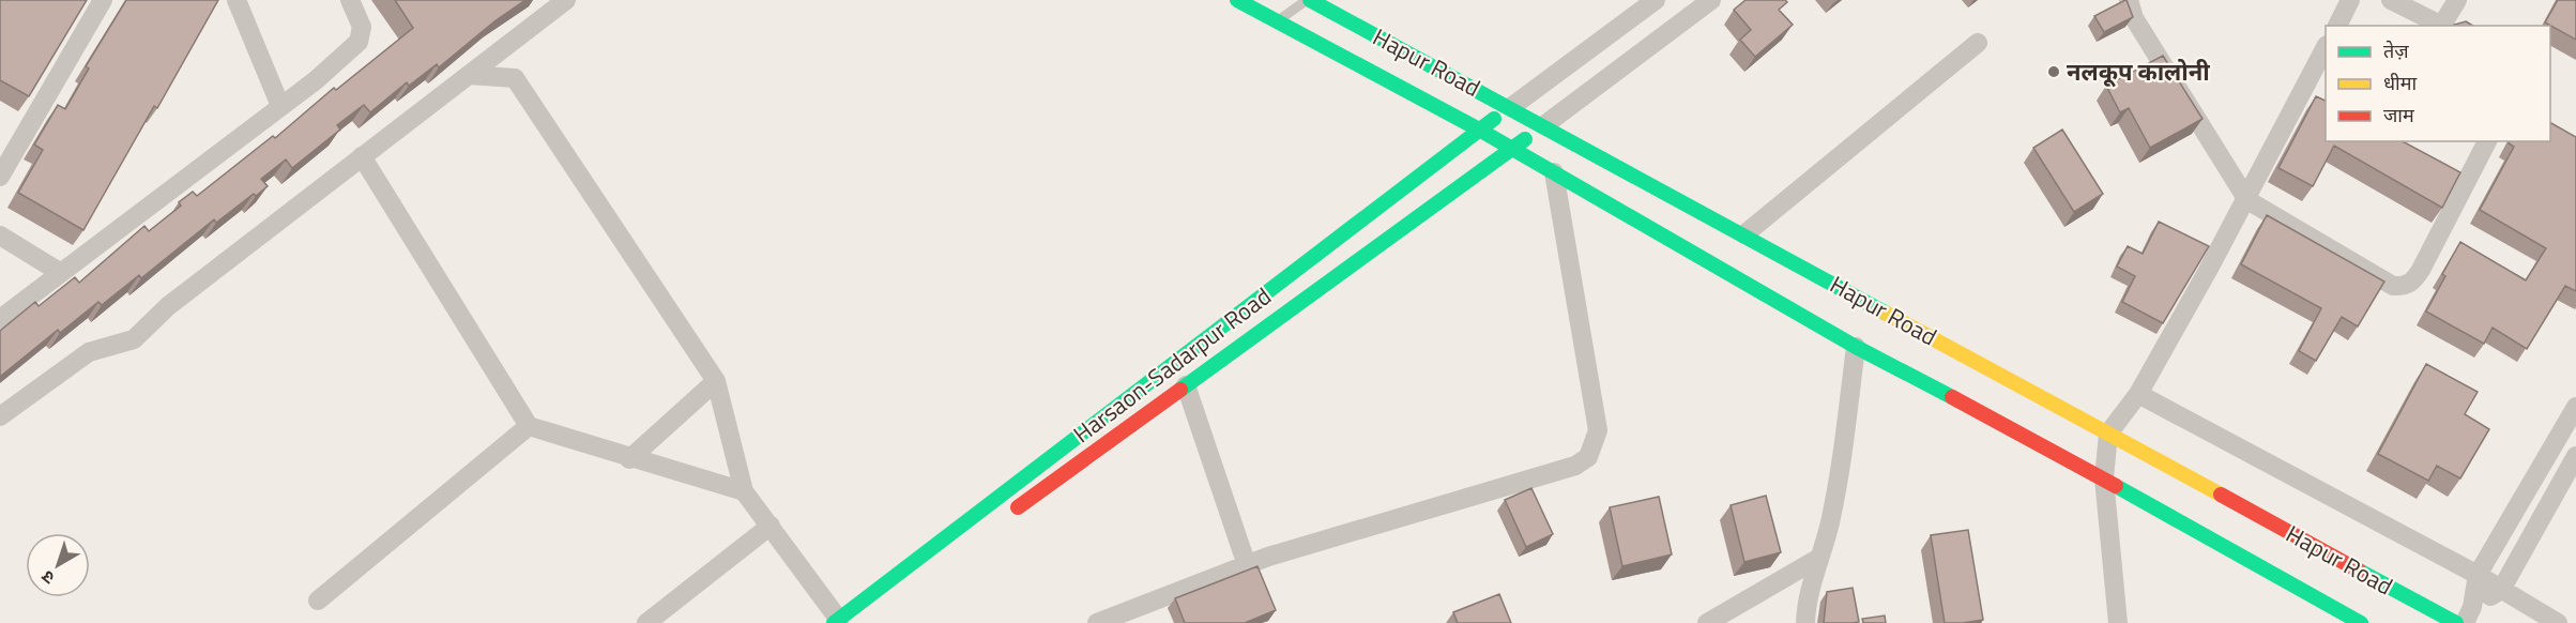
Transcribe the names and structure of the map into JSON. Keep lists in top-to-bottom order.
{
  "streets": {
    "main road": ["Hapur Road", "Harsaon-Sadarpur Road"]
  },
  "crossings": [
    ["Hapur Road", "Harsaon-Sadarpur Road"]
  ],
  "places": ["नलकूप कालोनी"],
  "legend": ["तेज़", "धीमा", "जाम"],
  "north": "bottom left"
}
